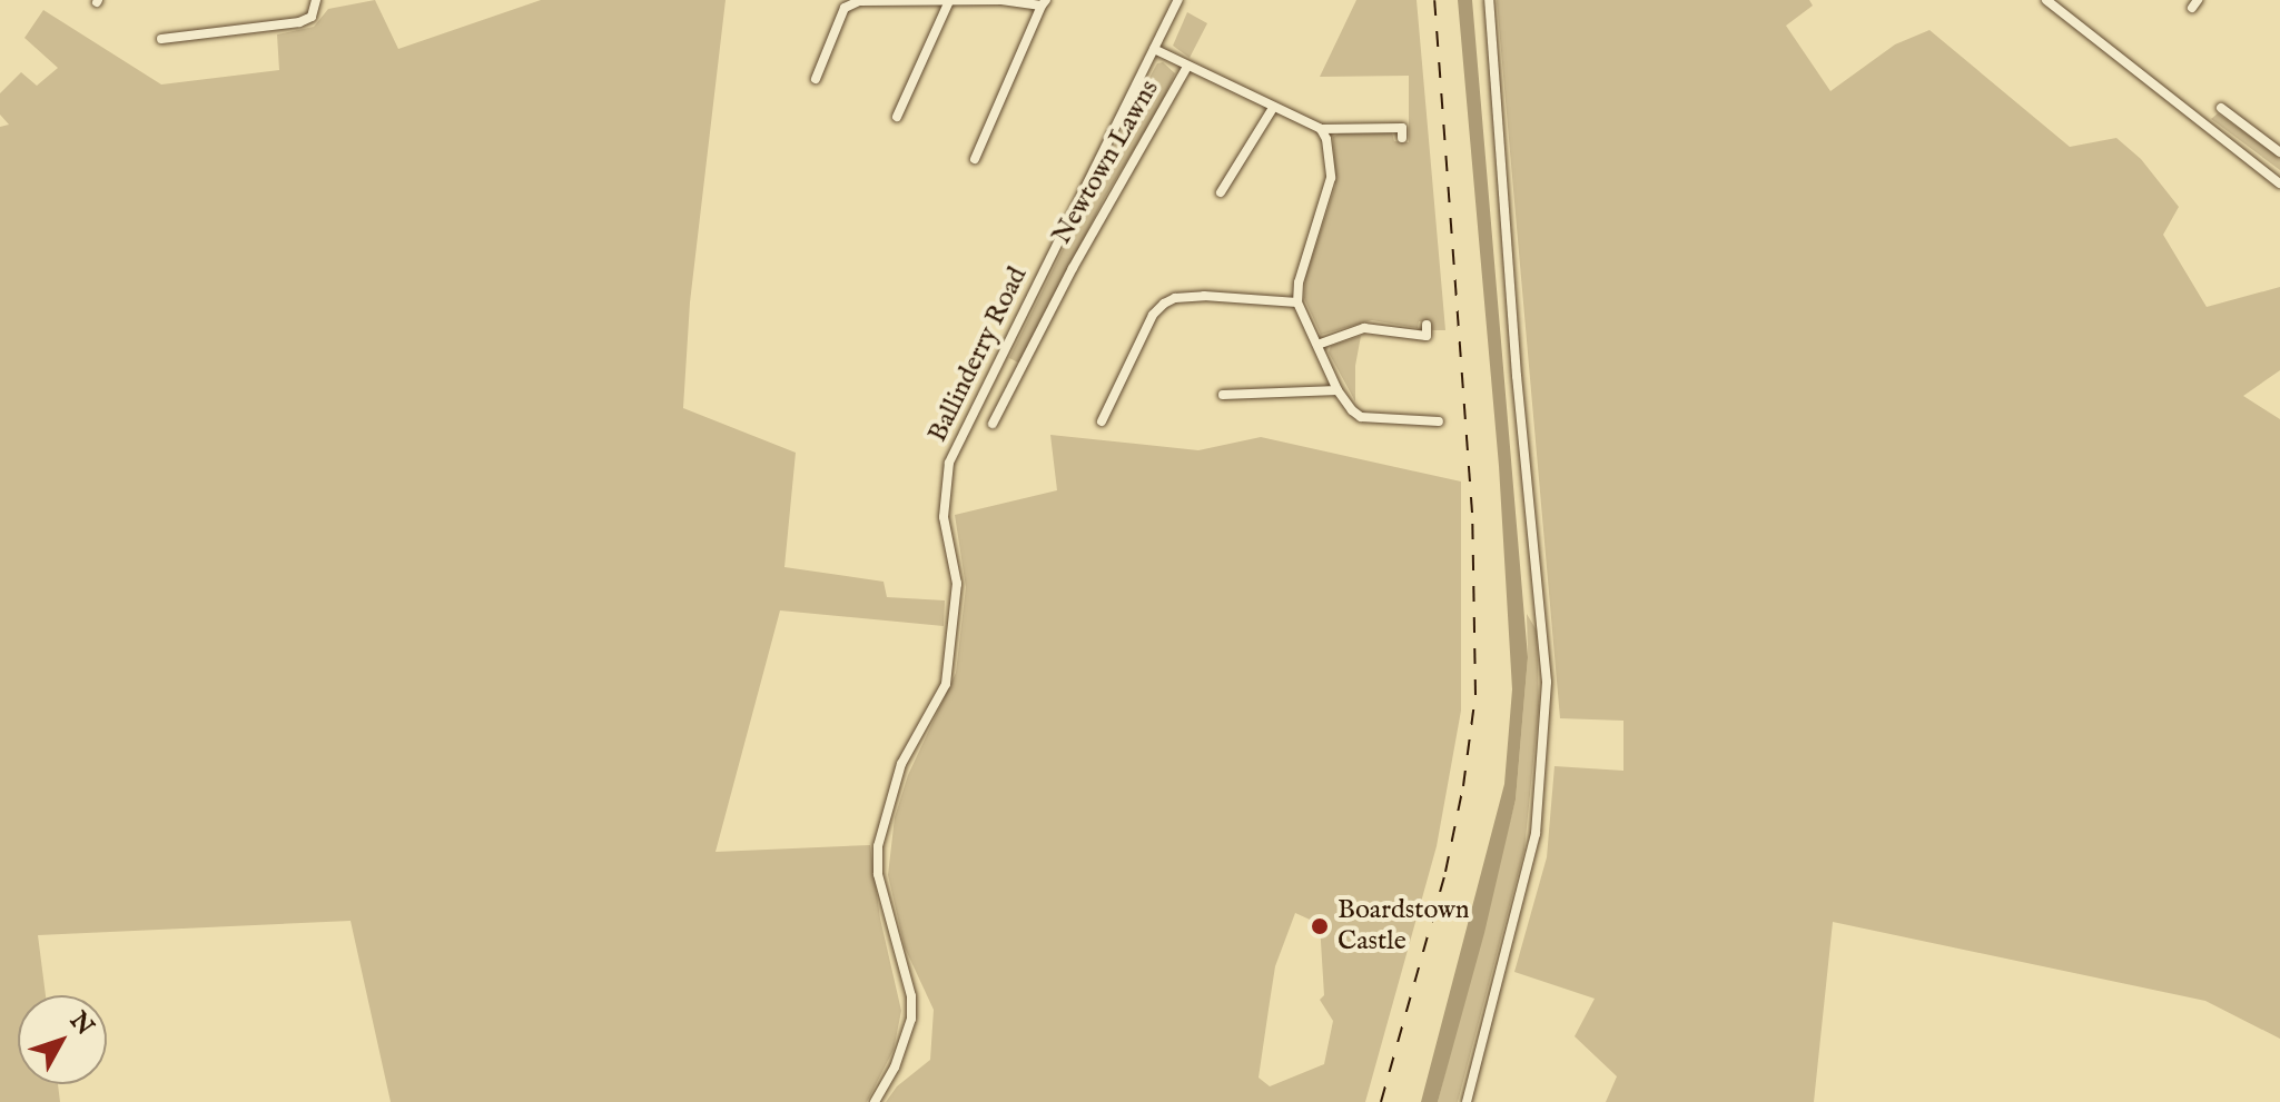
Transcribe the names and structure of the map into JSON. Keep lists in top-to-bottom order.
{
  "streets": {
    "street": ["Newtown Lawns", "Ballinderry Road"]
  },
  "crossings": [
    ["Newtown Lawns", "Ballinderry Road"]
  ],
  "places": ["Boardstown Castle"],
  "north": "top right"
}
